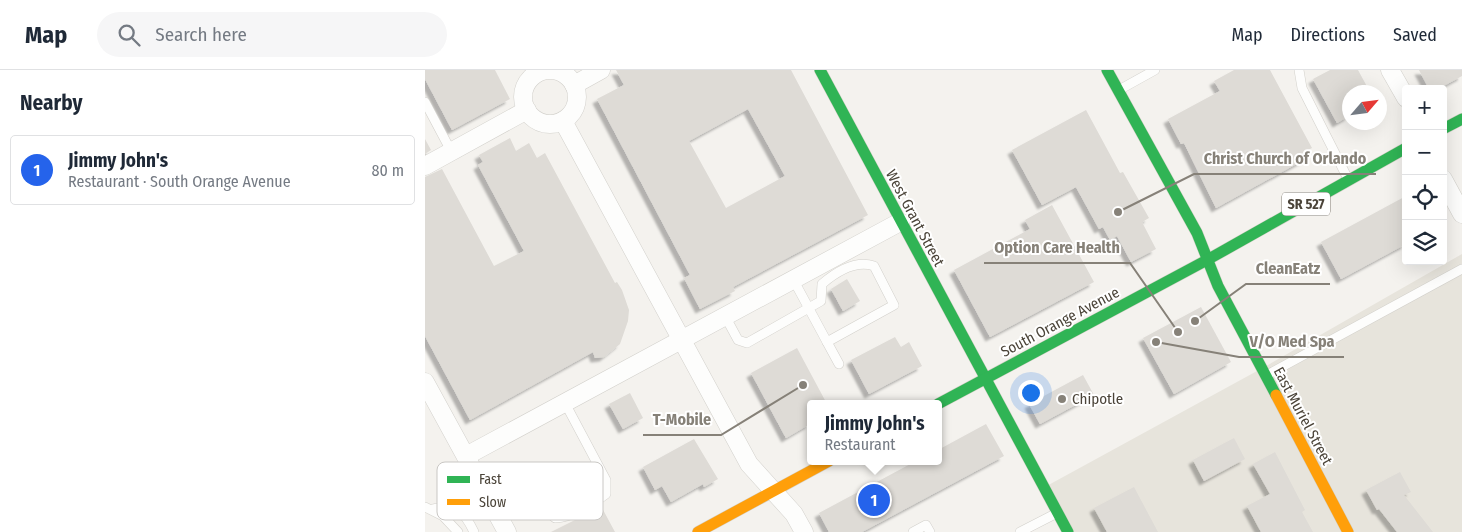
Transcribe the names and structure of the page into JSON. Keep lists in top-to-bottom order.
{
  "streets": {
    "street": [
      "SR 527",
      "West Grant Street",
      "South Orange Avenue",
      "East Muriel Street"
    ]
  },
  "crossings": [
    ["West Grant Street", "South Orange Avenue"],
    ["South Orange Avenue", "East Muriel Street"]
  ],
  "places": [
    "Christ Church of Orlando",
    "CleanEatz",
    "Option Care Health",
    "V/O Med Spa",
    "T-Mobile",
    "Chipotle"
  ],
  "legend": ["Fast", "Slow"],
  "north": "top right",
  "page": {
    "header": "Map",
    "search": "Search here",
    "nav": ["Map", "Directions", "Saved"],
    "heading": "Nearby",
    "map_buttons": ["+", "−"],
    "list": [
      {
        "mark": "1",
        "name": "Jimmy John's",
        "note": "Restaurant · South Orange Avenue",
        "value": "80 m"
      }
    ],
    "popup": ["Jimmy John's", "Restaurant"],
    "pins": "1"
  }
}
